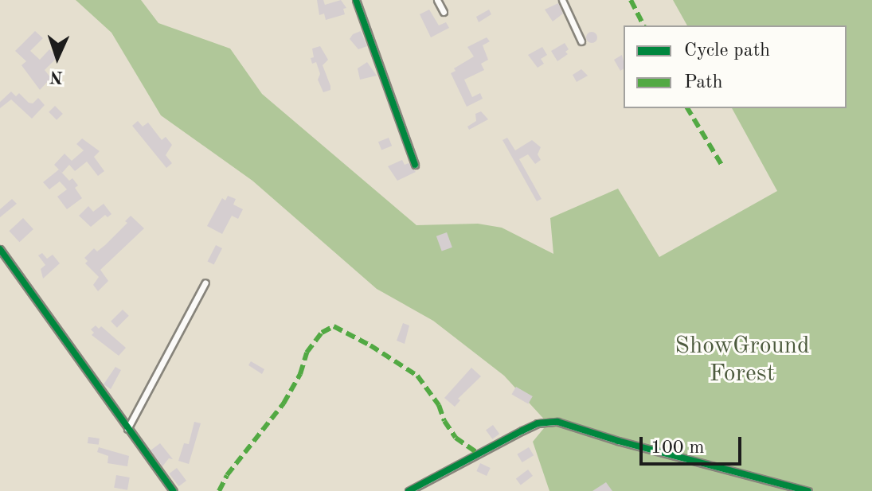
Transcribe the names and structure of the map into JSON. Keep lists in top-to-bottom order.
{
  "parks": ["ShowGround Forest"],
  "legend": ["Cycle path", "Path"],
  "scale_bar": "100 m",
  "north": "bottom"
}
